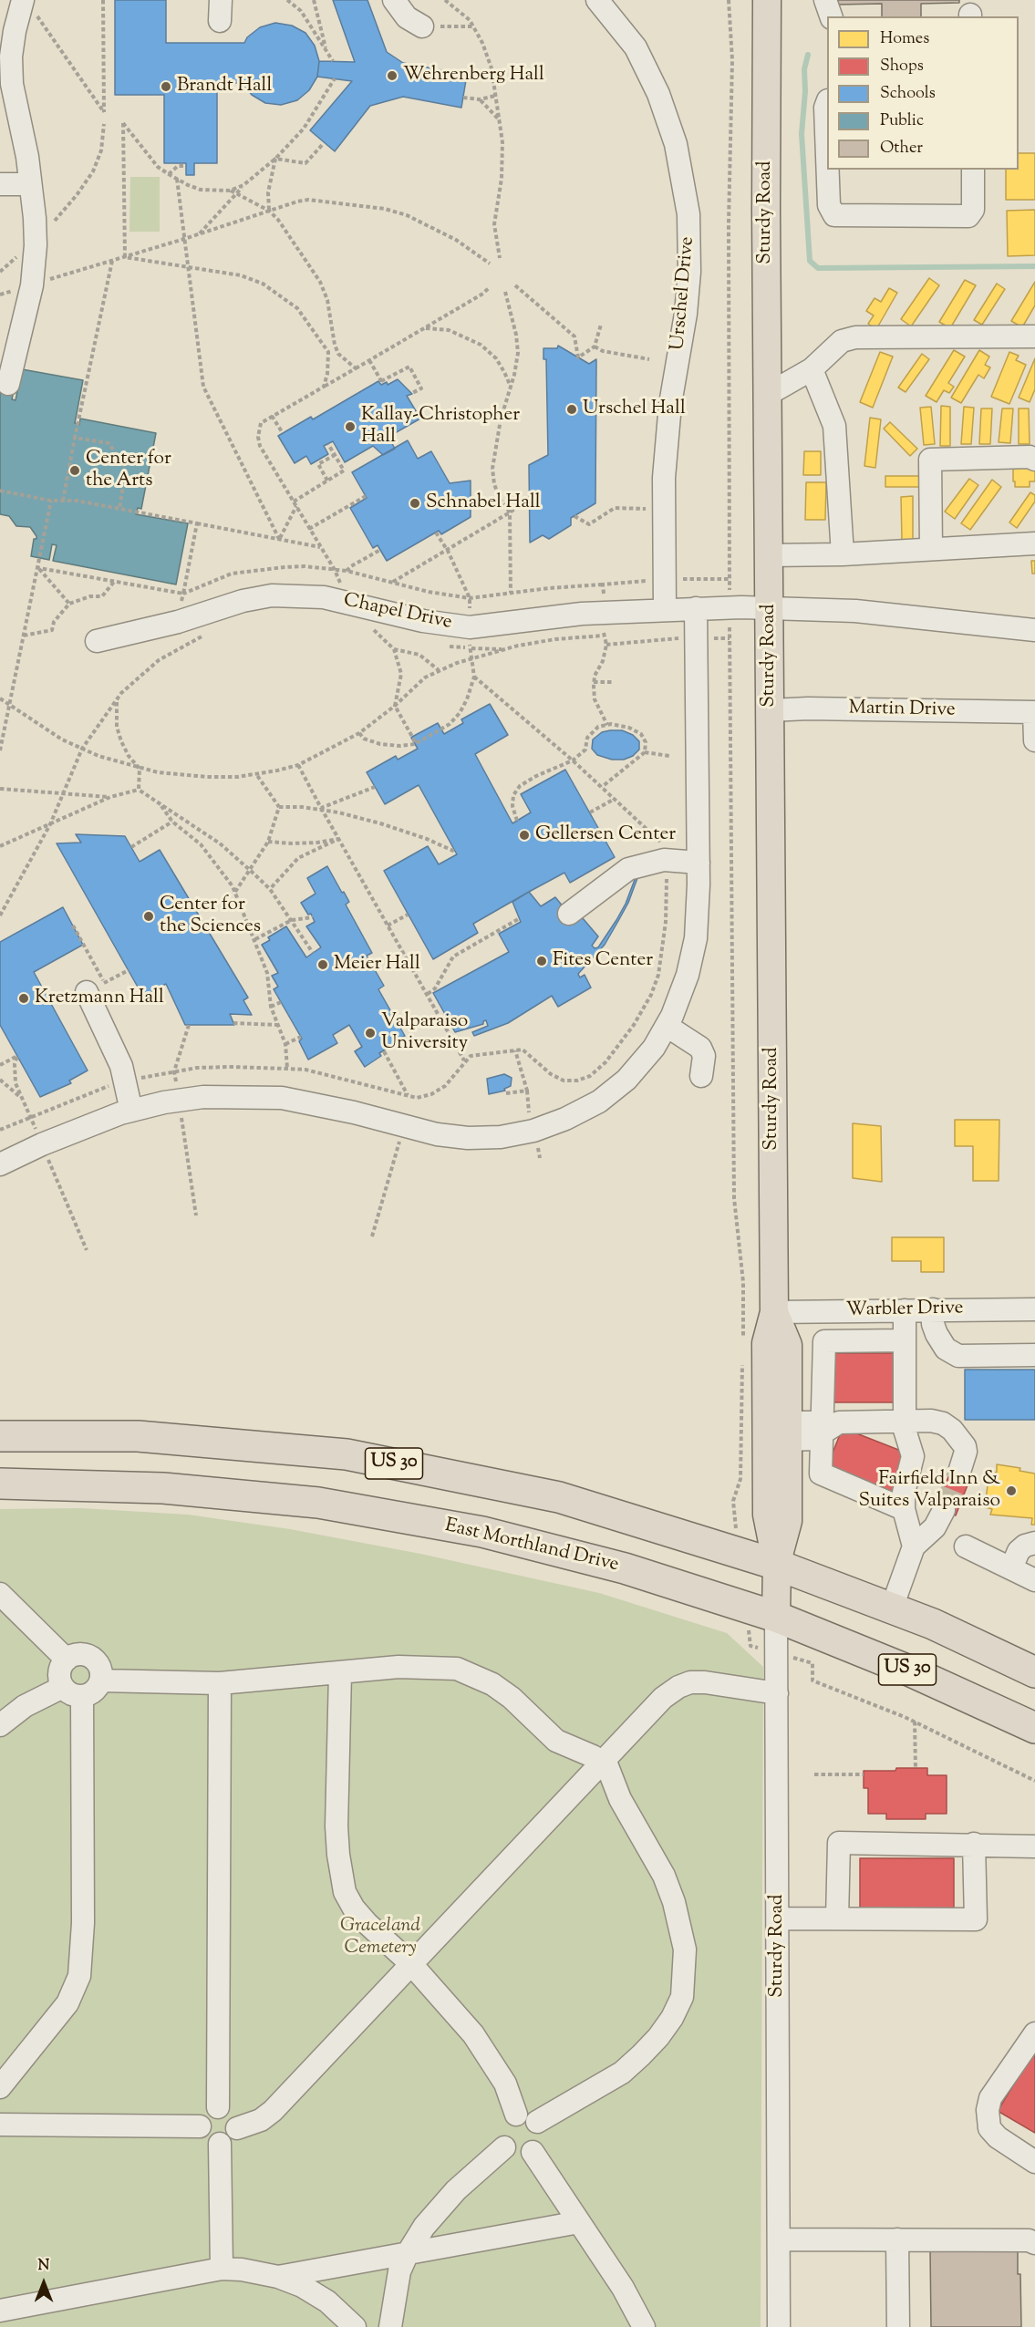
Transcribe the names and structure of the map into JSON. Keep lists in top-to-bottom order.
{
  "streets": {
    "highway": ["US 30", "East Morthland Drive"],
    "main road": ["Sturdy Road"],
    "street": [
      "Urschel Drive",
      "Chapel Drive",
      "Martin Drive",
      "Warbler Drive"
    ]
  },
  "crossings": [
    ["Sturdy Road", "Chapel Drive"],
    ["Sturdy Road", "Martin Drive"],
    ["Sturdy Road", "Warbler Drive"],
    ["Sturdy Road", "US 30"],
    ["Sturdy Road", "East Morthland Drive"],
    ["Urschel Drive", "Chapel Drive"]
  ],
  "parks": ["Graceland Cemetery"],
  "places": [
    "Wehrenberg Hall",
    "Brandt Hall",
    "Urschel Hall",
    "Kallay-Christopher Hall",
    "Center for the Arts",
    "Schnabel Hall",
    "Gellersen Center",
    "Center for the Sciences",
    "Fites Center",
    "Meier Hall",
    "Kretzmann Hall",
    "Valparaiso University",
    "Fairfield Inn & Suites Valparaiso"
  ],
  "legend": [
    "Homes",
    "Shops",
    "Schools",
    "Public",
    "Other"
  ],
  "north": "top"
}
